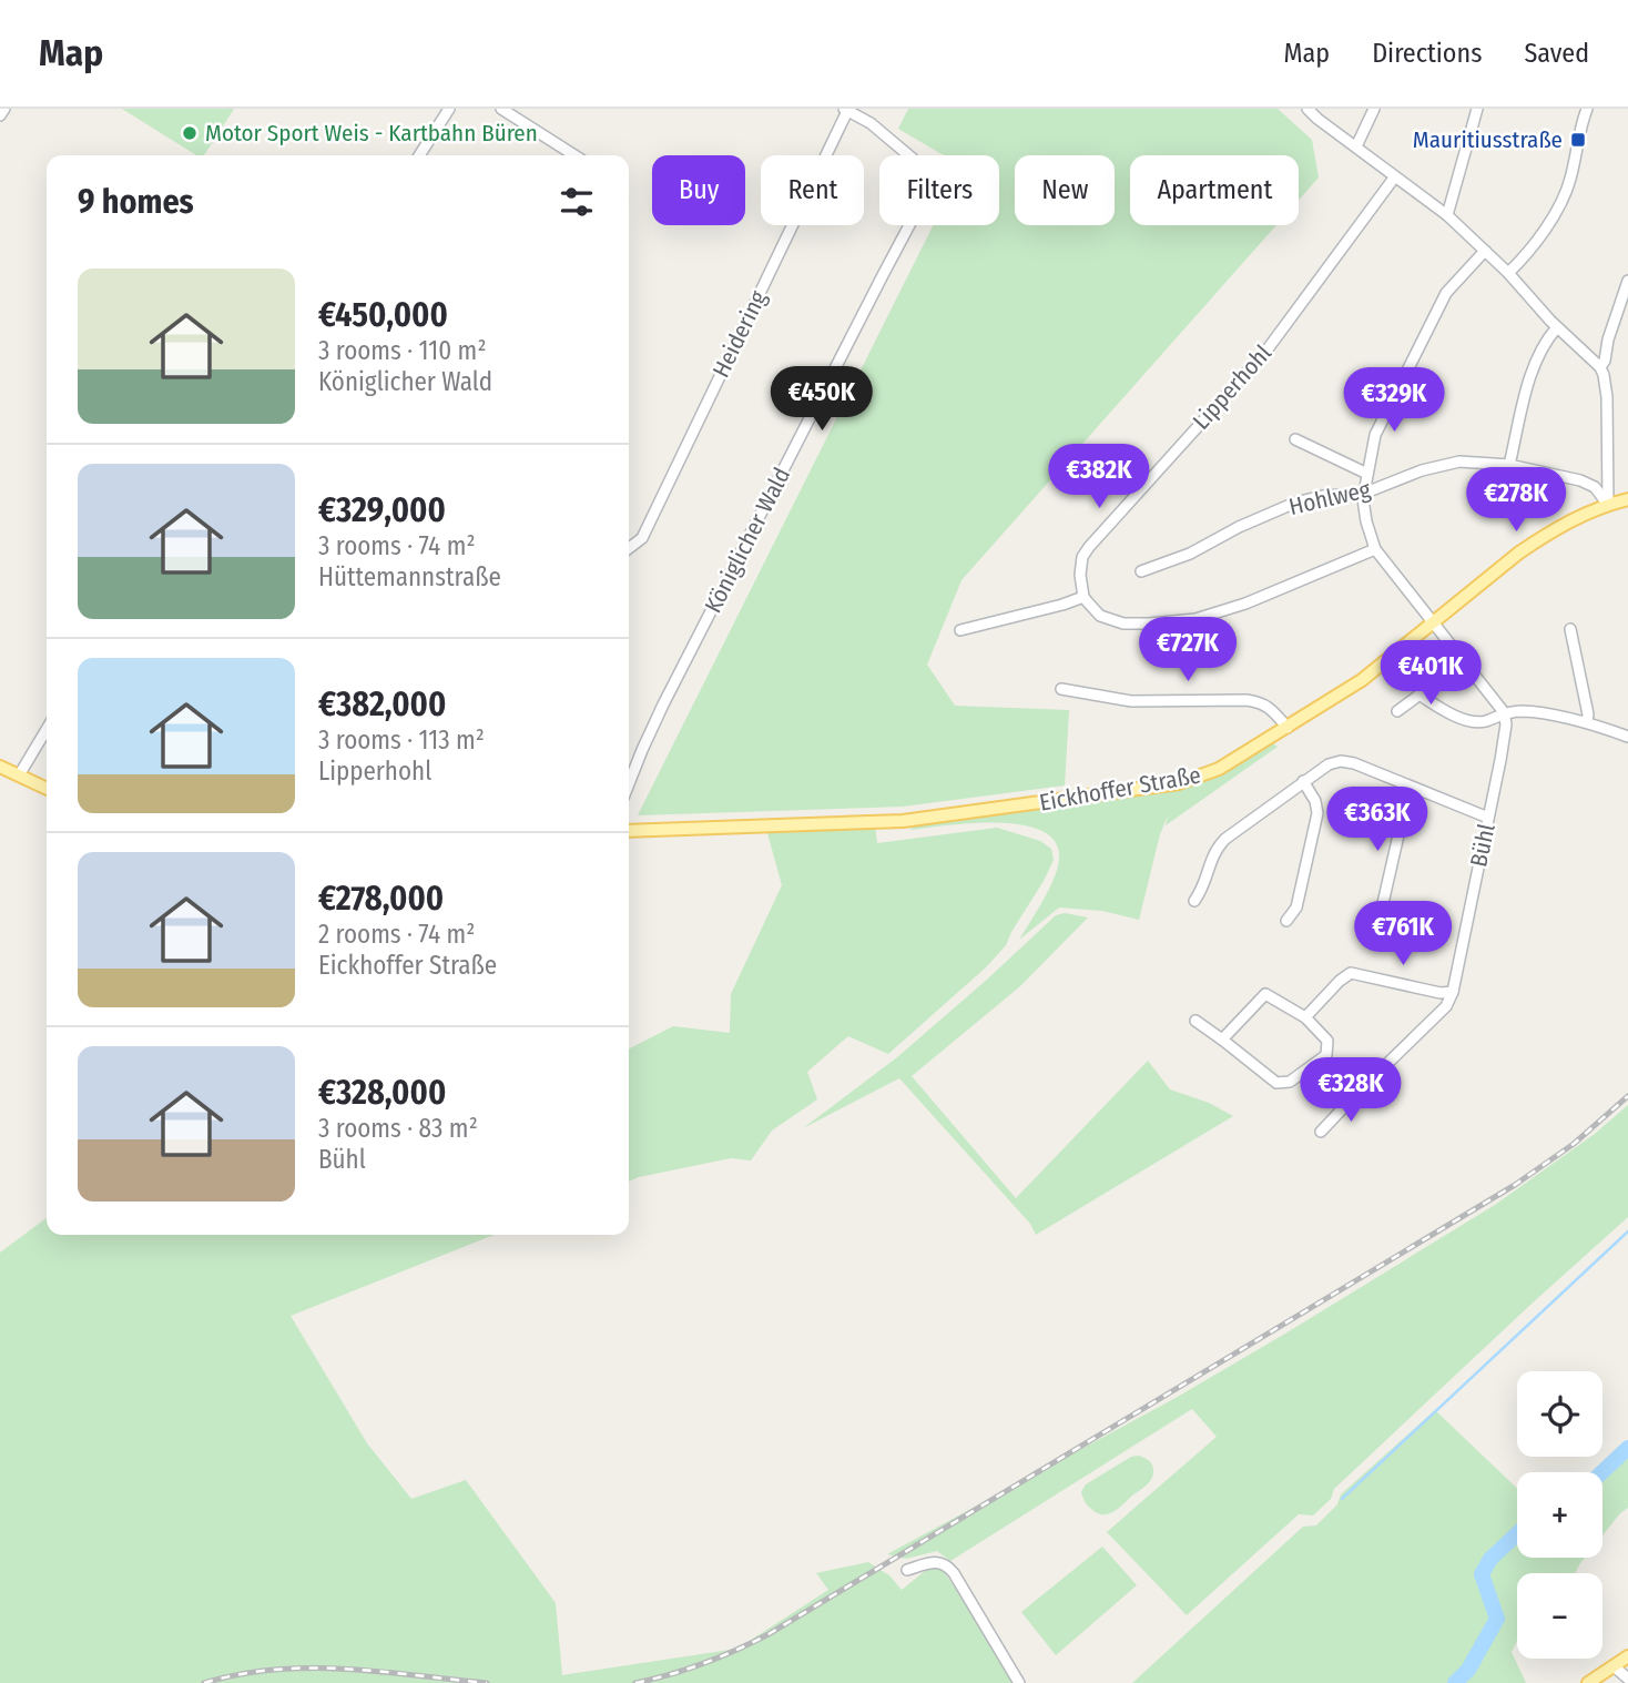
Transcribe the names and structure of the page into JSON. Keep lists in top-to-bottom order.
{
  "streets": {
    "main road": ["Eickhoffer Straße"],
    "street": [
      "Heidering",
      "Lipperhohl",
      "Hohlweg",
      "Königlicher Wald",
      "Bühl"
    ]
  },
  "crossings": [
    ["Heidering", "Königlicher Wald"],
    ["Hohlweg", "Eickhoffer Straße"]
  ],
  "places": {
    "other": ["Motor Sport Weis - Kartbahn Büren"],
    "transit": ["Mauritiusstraße"]
  },
  "page": {
    "header": "Map",
    "nav": ["Map", "Directions", "Saved"],
    "chip": [
      "Buy",
      "Rent",
      "Filters",
      "New",
      "Apartment"
    ],
    "heading": "9 homes",
    "list": [
      {
        "name": "€450,000",
        "note": "3 rooms · 110 m² · Königlicher Wald"
      },
      {
        "name": "€329,000",
        "note": "3 rooms · 74 m² · Hüttemannstraße"
      },
      {
        "name": "€382,000",
        "note": "3 rooms · 113 m² · Lipperhohl"
      },
      {
        "name": "€278,000",
        "note": "2 rooms · 74 m² · Eickhoffer Straße"
      },
      {
        "name": "€328,000",
        "note": "3 rooms · 83 m² · Bühl"
      }
    ],
    "price": [
      "€450K",
      "€329K",
      "€382K",
      "€278K",
      "€727K",
      "€401K",
      "€363K",
      "€761K",
      "€328K"
    ],
    "map_buttons": ["+", "−"]
  }
}
